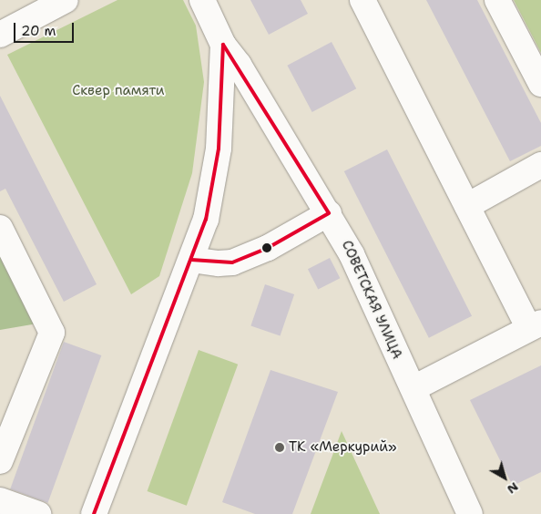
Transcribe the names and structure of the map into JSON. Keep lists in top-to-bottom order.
{
  "streets": {
    "street": ["СОВЕТСКАЯ УЛИЦА"]
  },
  "parks": ["Сквер памяти"],
  "places": ["ТК «Меркурий»"],
  "scale_bar": "20 m",
  "north": "bottom right"
}
